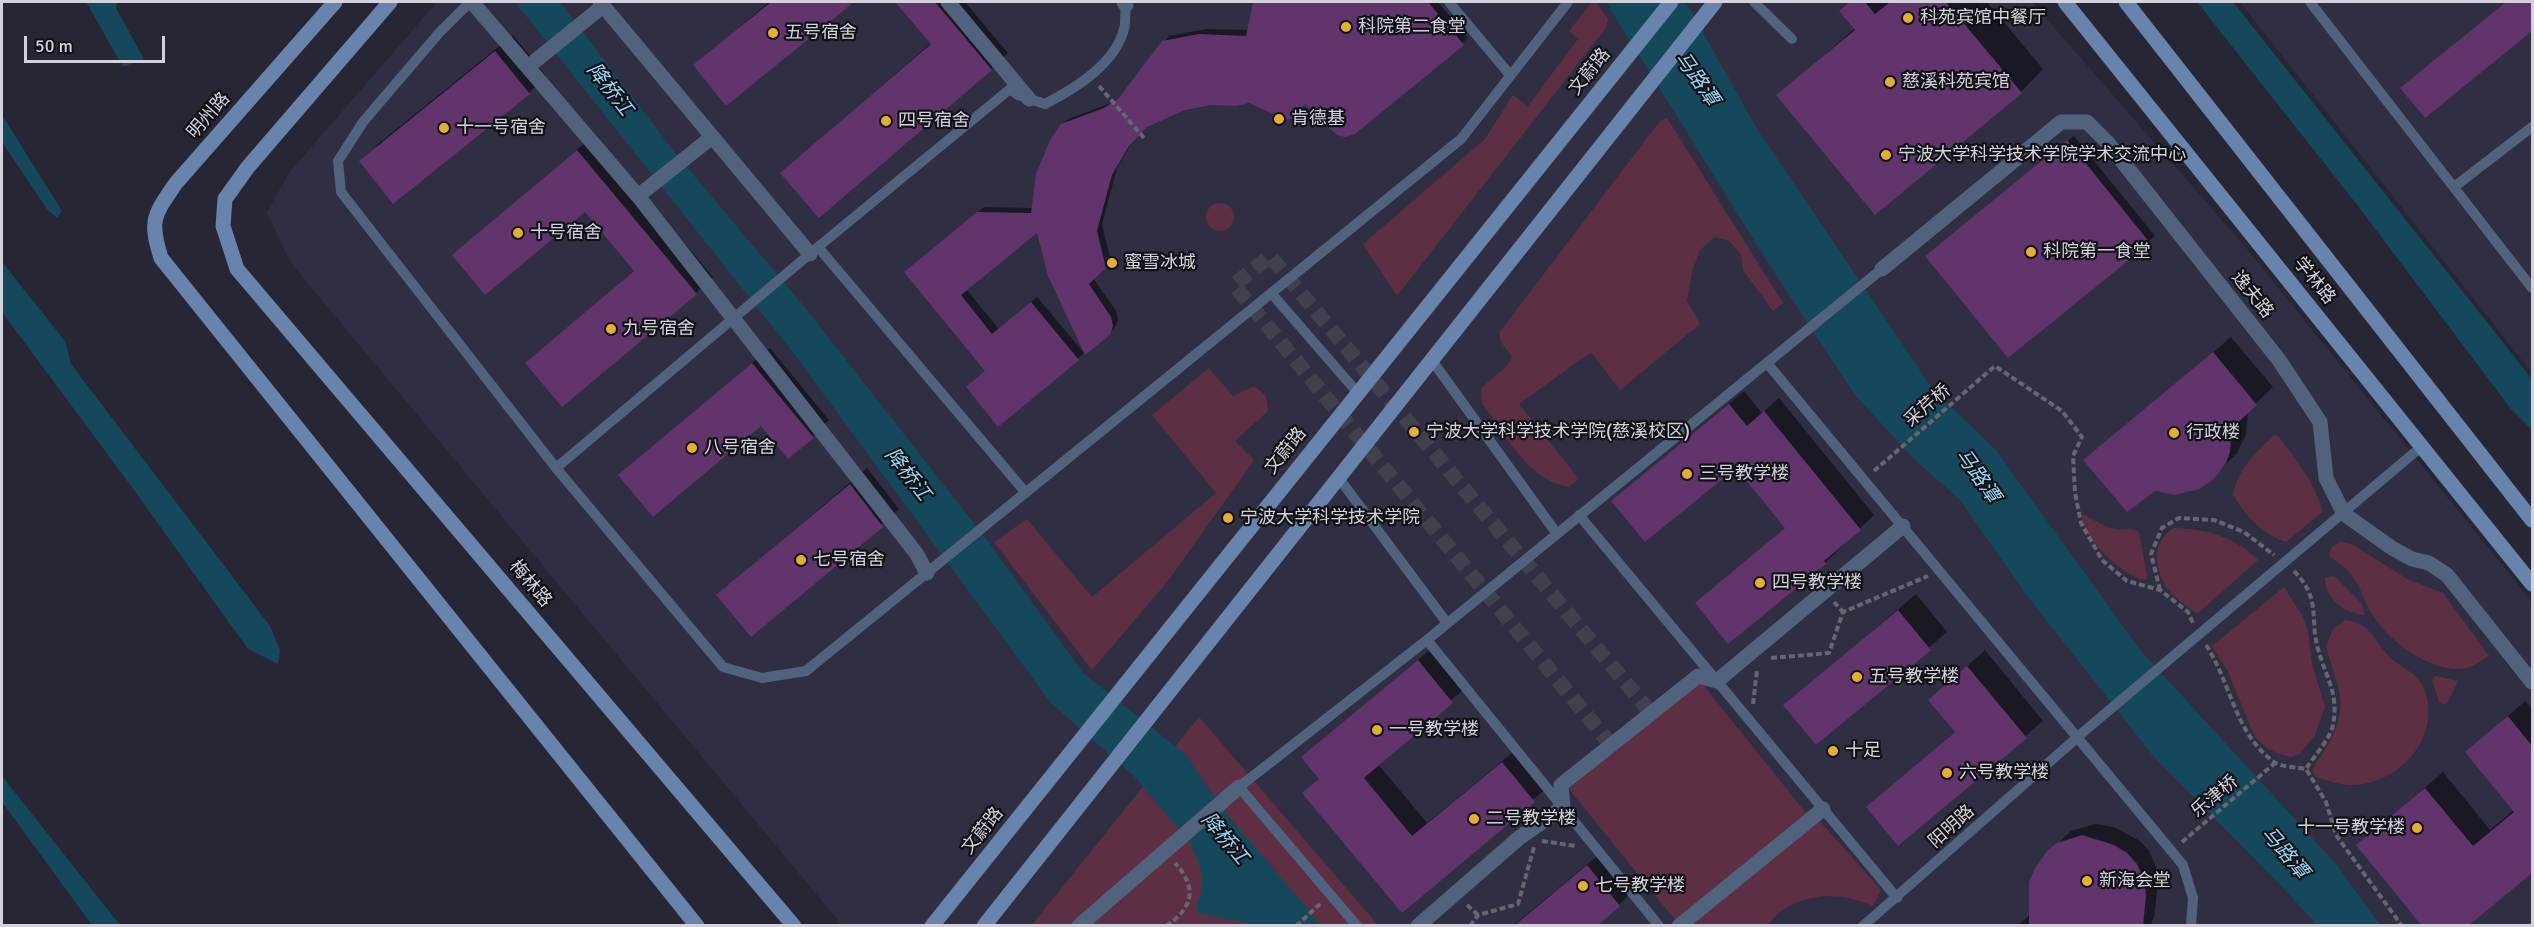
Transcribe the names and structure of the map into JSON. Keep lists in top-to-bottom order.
{
  "streets": {
    "main road": [
      "文蔚路",
      "明州路",
      "学林路",
      "梅林路"
    ],
    "street": ["逸夫路"],
    "lane": ["阳明路"],
    "path": ["采芹桥", "乐津桥"]
  },
  "crossings": [
    ["学林路", "阳明路"],
    ["逸夫路", "阳明路"]
  ],
  "water": ["马路潭", "降桥江"],
  "places": [
    "科苑宾馆中餐厅",
    "科院第二食堂",
    "五号宿舍",
    "慈溪科苑宾馆",
    "肯德基",
    "四号宿舍",
    "十一号宿舍",
    "宁波大学科学技术学院学术交流中心",
    "十号宿舍",
    "科院第一食堂",
    "蜜雪冰城",
    "九号宿舍",
    "宁波大学科学技术学院(慈溪校区)",
    "行政楼",
    "八号宿舍",
    "三号教学楼",
    "宁波大学科学技术学院",
    "七号宿舍",
    "四号教学楼",
    "五号教学楼",
    "一号教学楼",
    "十足",
    "六号教学楼",
    "二号教学楼",
    "十一号教学楼",
    "新海会堂",
    "七号教学楼"
  ],
  "scale_bar": "50 m"
}
